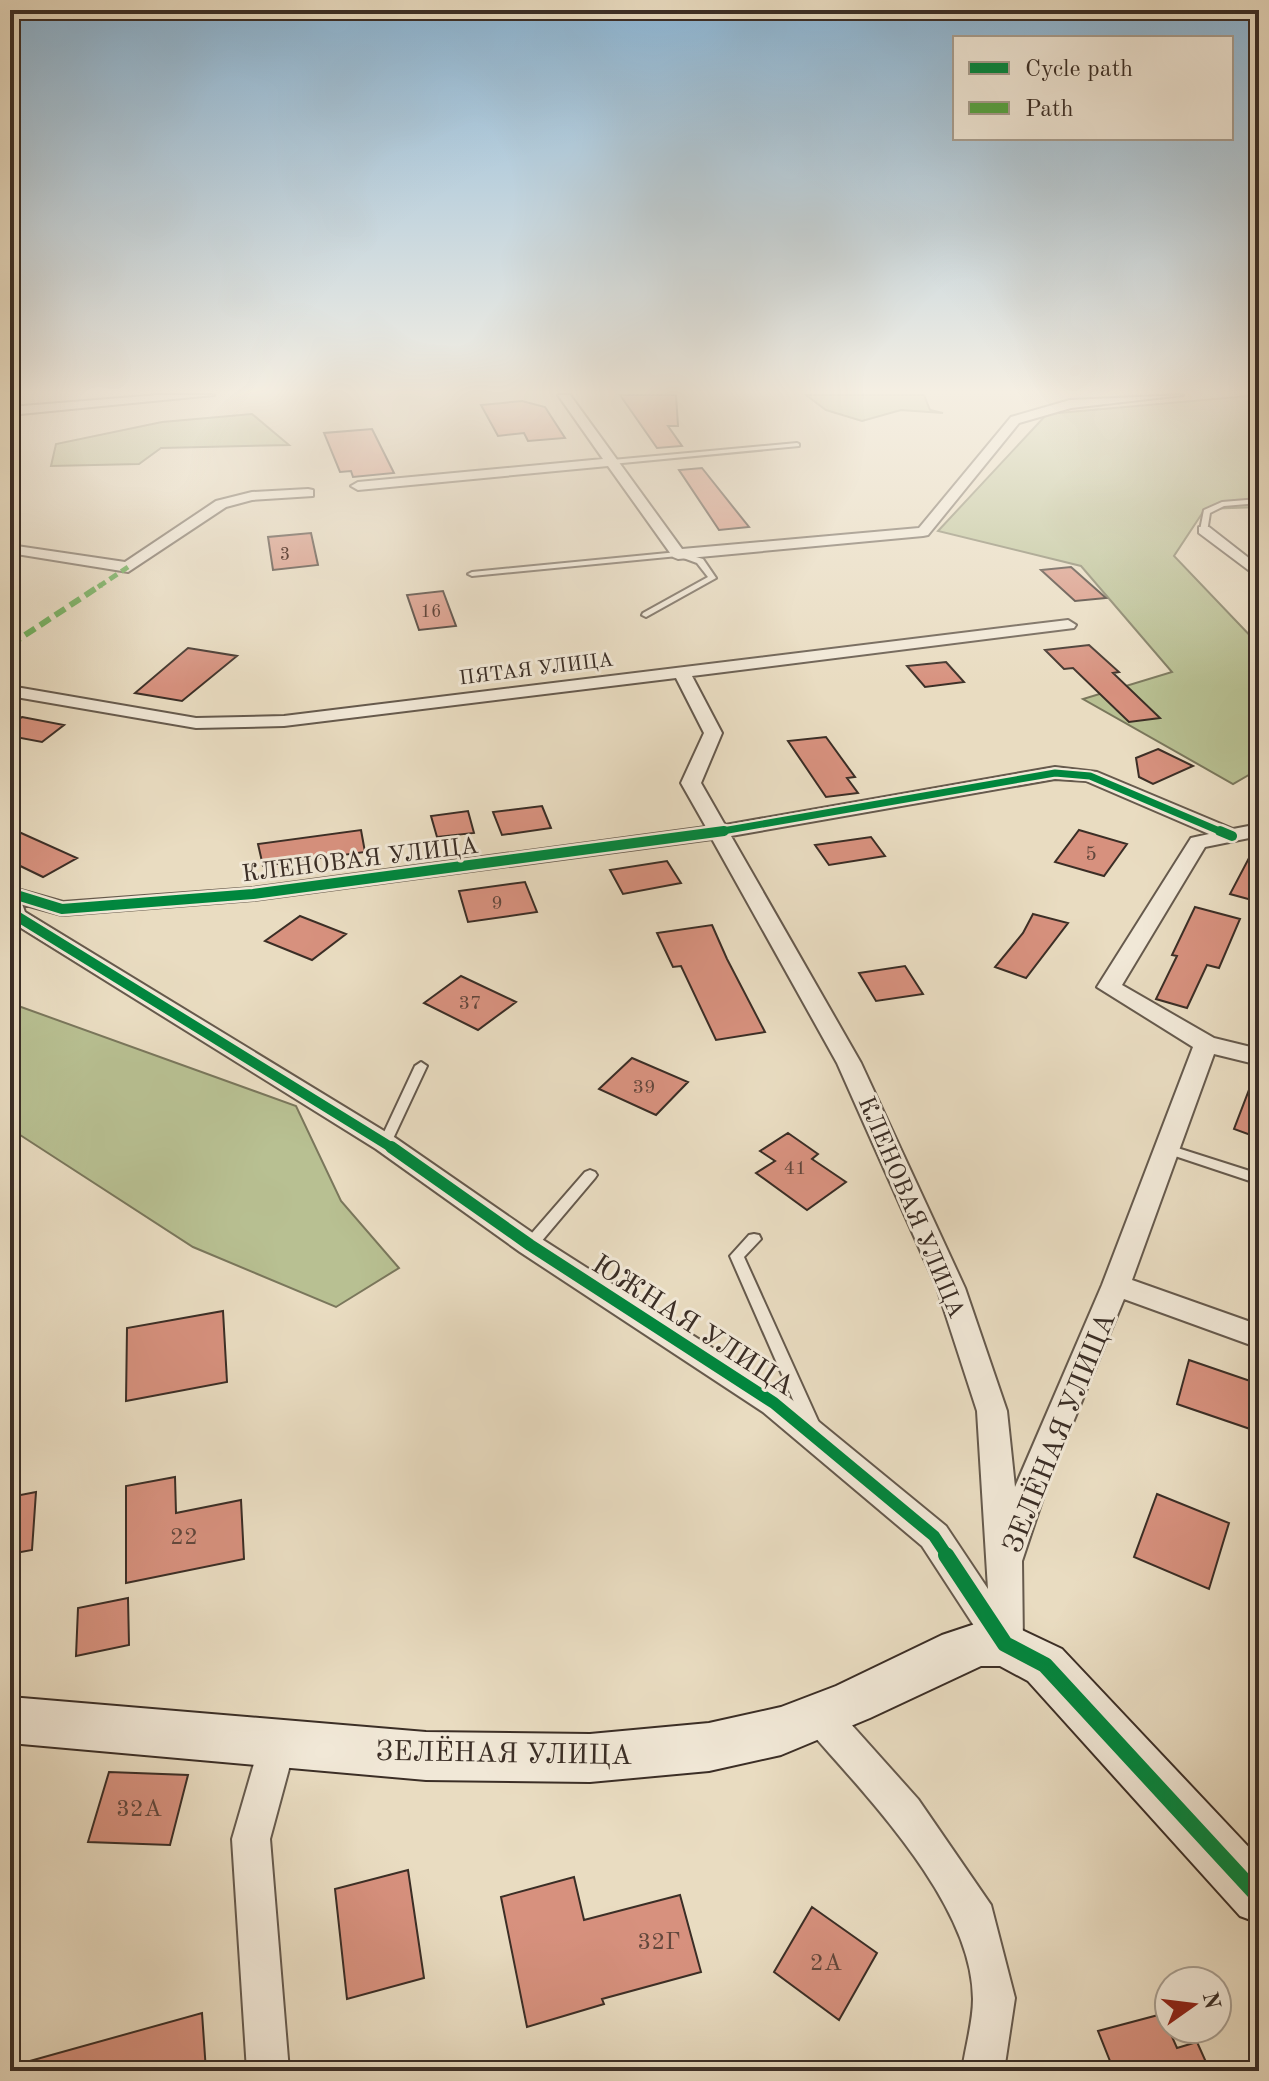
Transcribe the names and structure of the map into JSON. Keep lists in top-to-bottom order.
{
  "streets": {
    "street": [
      "ПЯТАЯ УЛИЦА",
      "КЛЕНОВАЯ УЛИЦА",
      "ЮЖНАЯ УЛИЦА",
      "ЗЕЛЁНАЯ УЛИЦА"
    ]
  },
  "crossings": [
    ["КЛЕНОВАЯ УЛИЦА", "ЗЕЛЁНАЯ УЛИЦА"],
    ["ЮЖНАЯ УЛИЦА", "ЗЕЛЁНАЯ УЛИЦА"]
  ],
  "house_numbers": [
    "3",
    "16",
    "5",
    "9",
    "37",
    "39",
    "41",
    "22",
    "32А",
    "32Г",
    "2А"
  ],
  "legend": ["Cycle path", "Path"],
  "north": "right"
}
